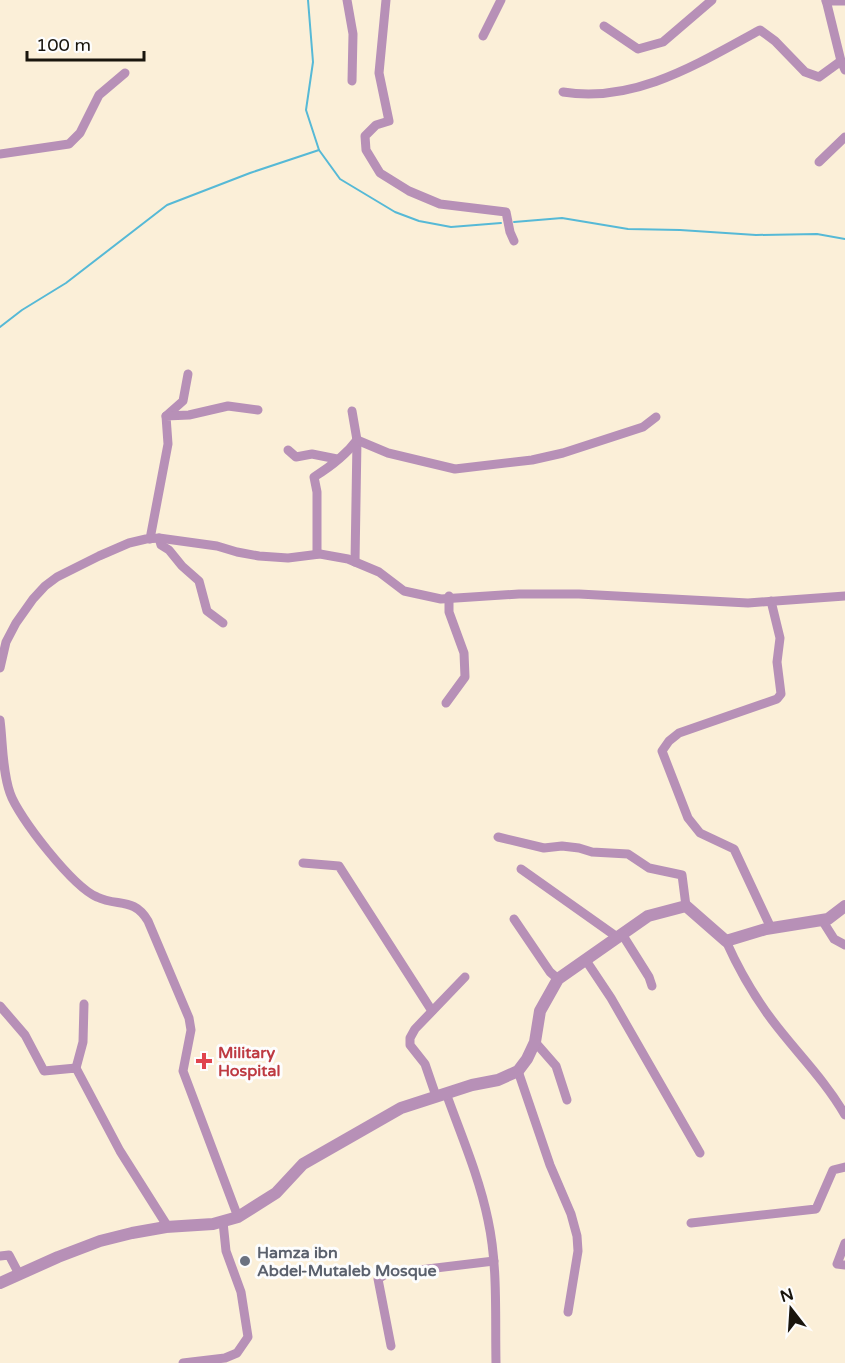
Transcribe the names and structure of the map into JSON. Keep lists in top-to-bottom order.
{
  "places": {
    "health": ["Military Hospital"],
    "other": ["Hamza ibn Abdel-Mutaleb Mosque"]
  },
  "scale_bar": "100 m",
  "north": "top"
}
